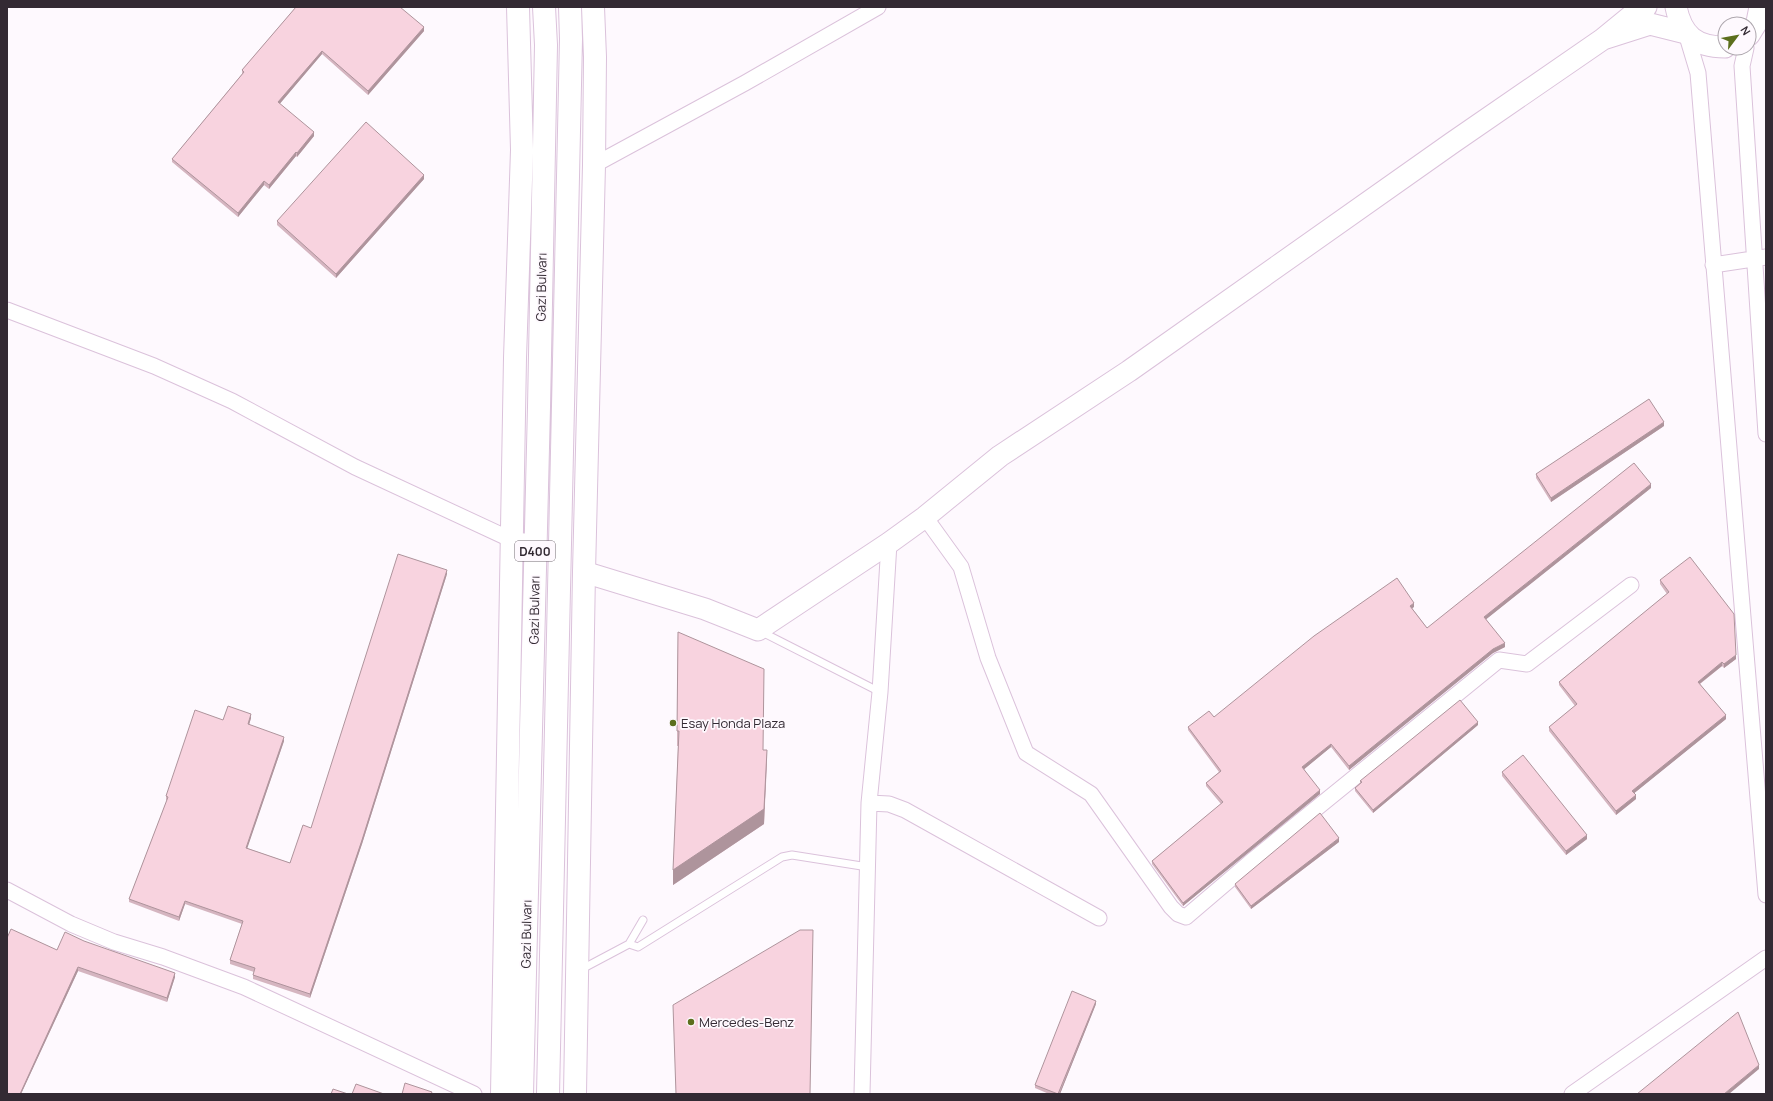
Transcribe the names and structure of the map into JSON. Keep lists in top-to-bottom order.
{
  "streets": {
    "highway": ["Gazi Bulvarı", "D400"]
  },
  "places": ["Esay Honda Plaza", "Mercedes-Benz"],
  "north": "top right"
}
